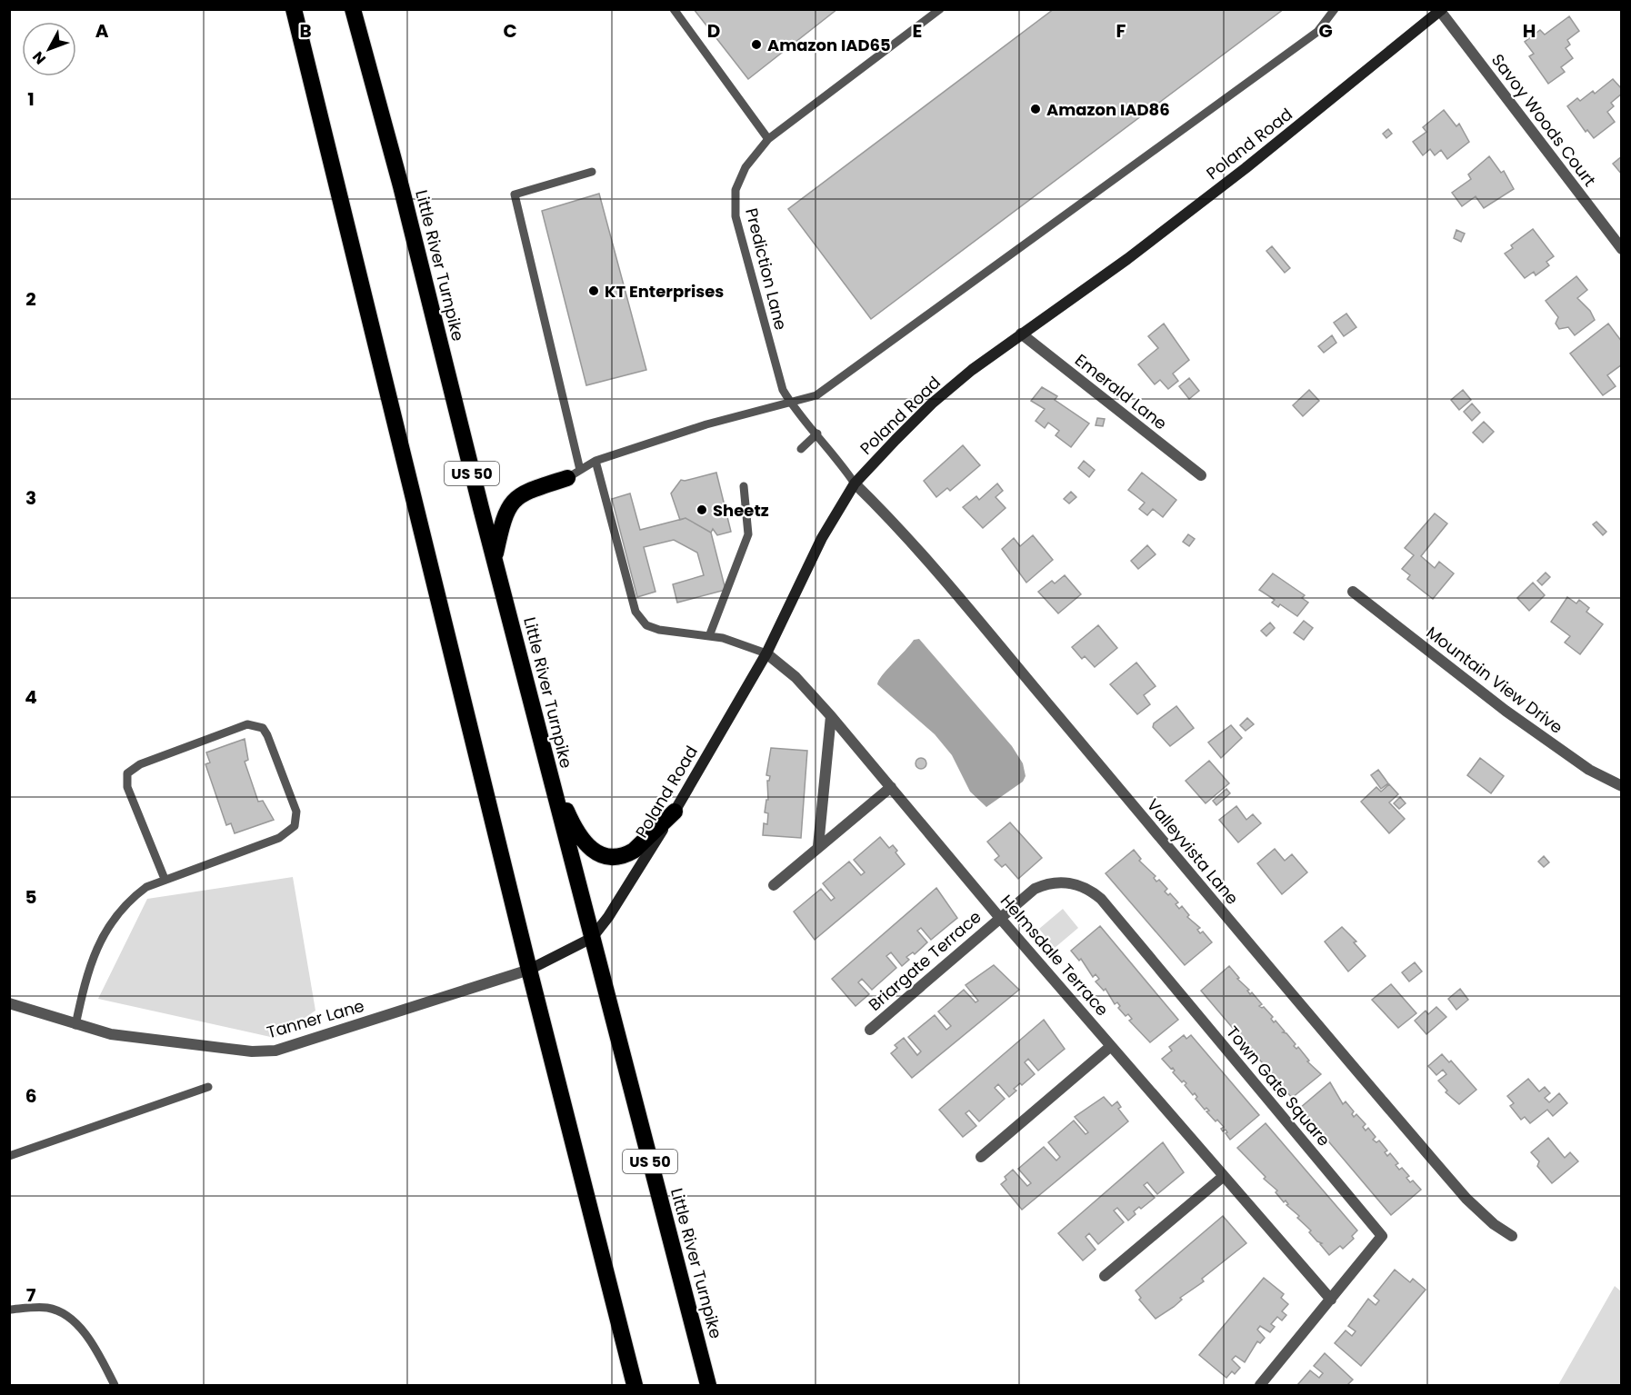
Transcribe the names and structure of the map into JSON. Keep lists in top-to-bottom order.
{
  "streets": {
    "highway": ["Little River Turnpike", "US 50"],
    "street": [
      "Savoy Woods Court",
      "Poland Road",
      "Emerald Lane",
      "Mountain View Drive",
      "Valleyvista Lane",
      "Helmsdale Terrace",
      "Briargate Terrace",
      "Tanner Lane",
      "Town Gate Square"
    ],
    "lane": ["Prediction Lane"]
  },
  "crossings": [
    ["Savoy Woods Court", "Poland Road"],
    ["Poland Road", "Little River Turnpike"],
    ["Poland Road", "Prediction Lane"],
    ["Poland Road", "Emerald Lane"],
    ["Poland Road", "Valleyvista Lane"],
    ["Poland Road", "Helmsdale Terrace"],
    ["Poland Road", "Tanner Lane"],
    ["Prediction Lane", "Valleyvista Lane"],
    ["Helmsdale Terrace", "Briargate Terrace"],
    ["Helmsdale Terrace", "Town Gate Square"],
    ["Briargate Terrace", "Town Gate Square"]
  ],
  "places": [
    "Amazon IAD65",
    "Amazon IAD86",
    "KT Enterprises",
    "Sheetz"
  ],
  "north": "bottom left",
  "grid": {
    "columns": [
      "A",
      "B",
      "C",
      "D",
      "E",
      "F",
      "G",
      "H"
    ],
    "rows": [
      "1",
      "2",
      "3",
      "4",
      "5",
      "6",
      "7"
    ]
  }
}
